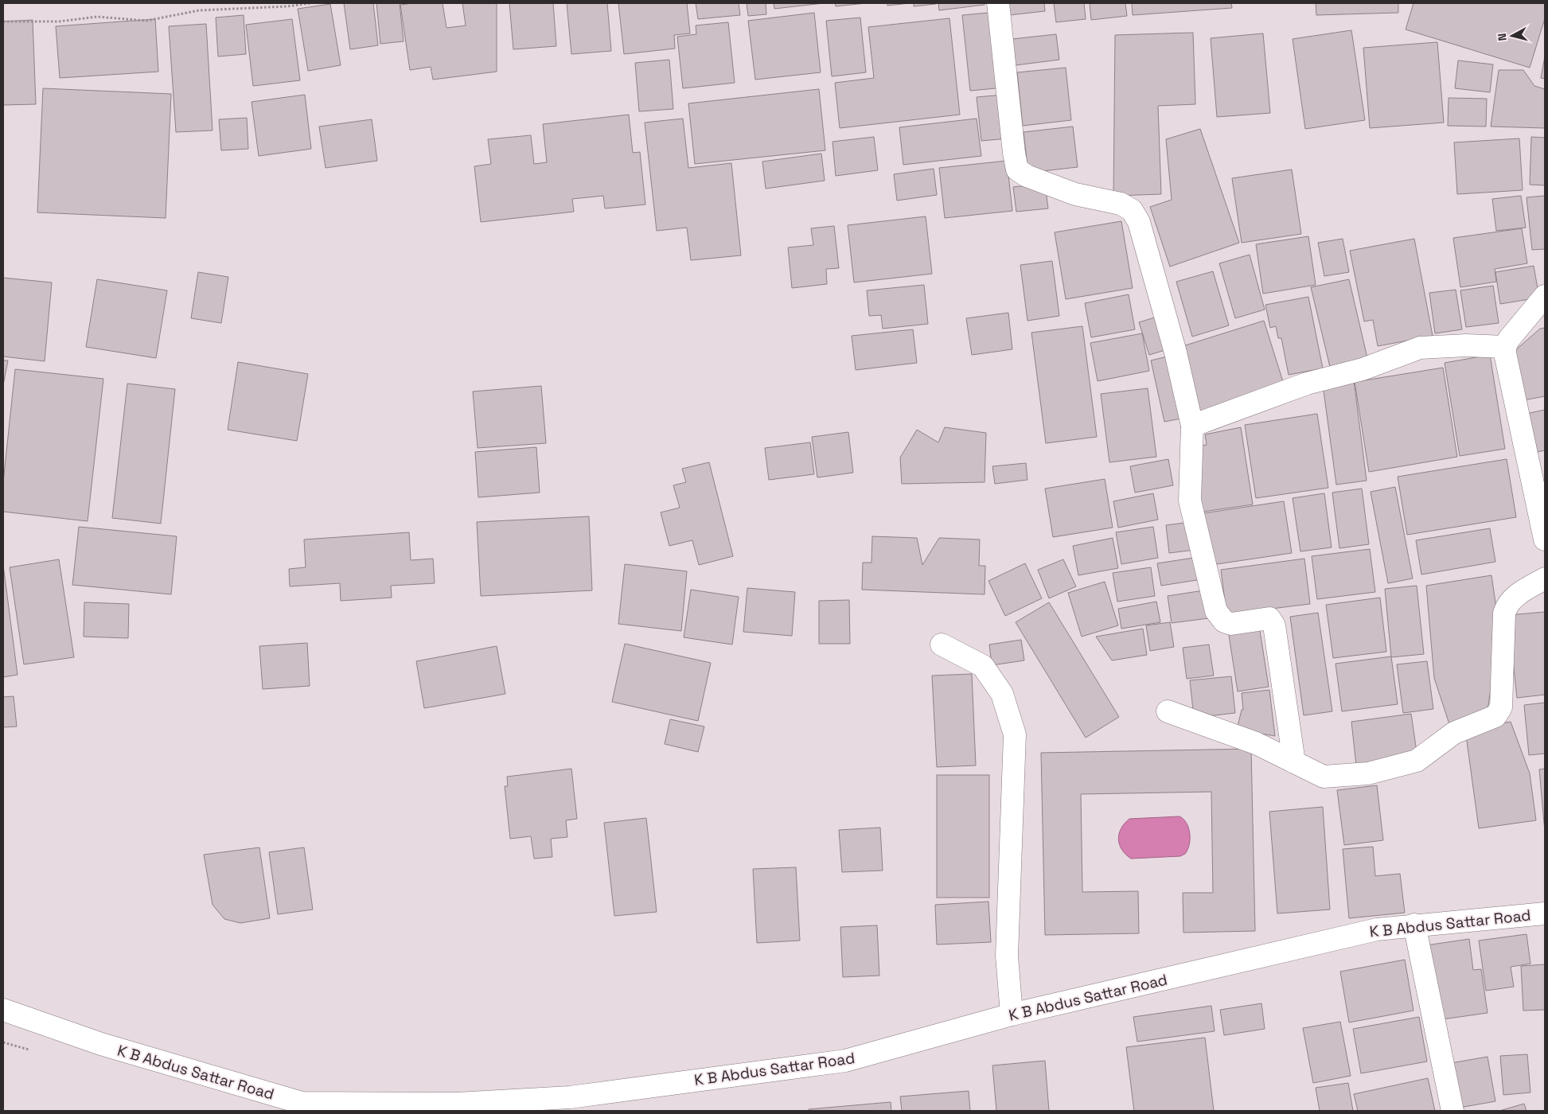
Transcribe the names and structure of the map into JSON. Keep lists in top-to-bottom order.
{
  "streets": {
    "street": ["K B Abdus Sattar Road"]
  },
  "north": "left"
}
